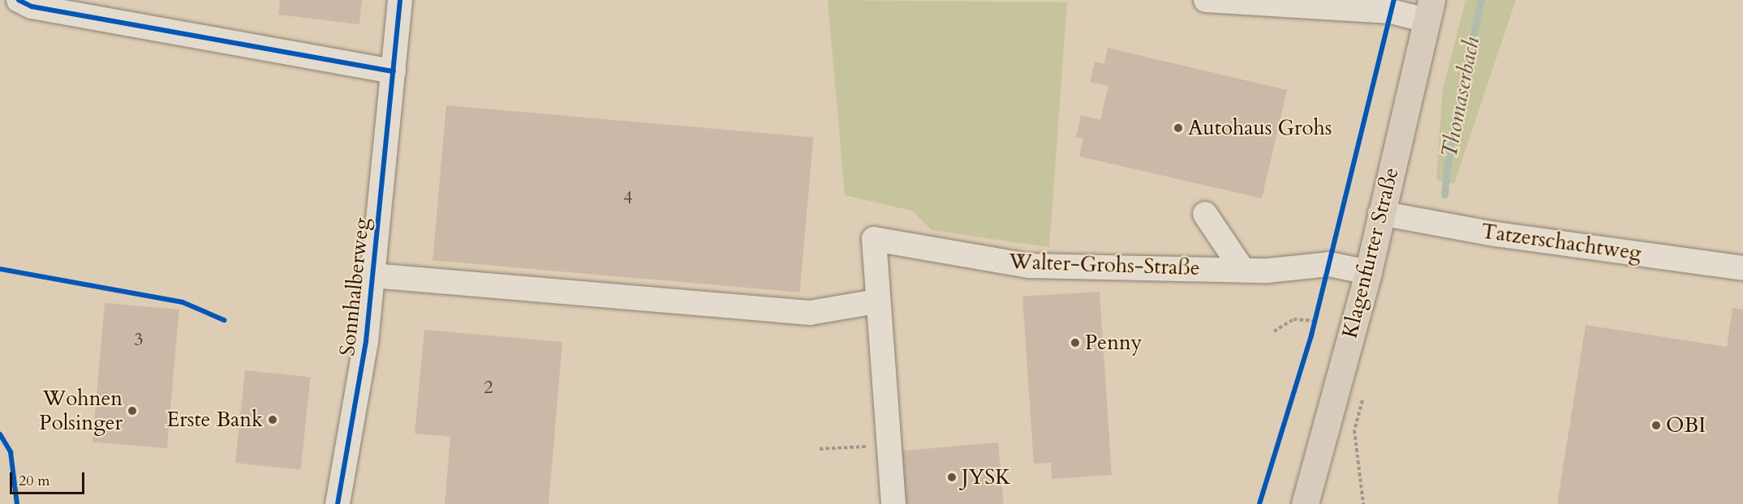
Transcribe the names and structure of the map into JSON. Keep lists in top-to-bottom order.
{
  "streets": {
    "main road": ["Klagenfurter Straße"],
    "street": ["Tatzerschachtweg", "Walter-Grohs-Straße", "Sonnhalberweg"]
  },
  "crossings": [
    ["Tatzerschachtweg", "Klagenfurter Straße"],
    ["Klagenfurter Straße", "Walter-Grohs-Straße"]
  ],
  "water": ["Thomaserbach"],
  "places": [
    "Autohaus Grohs",
    "Penny",
    "Wohnen Polsinger",
    "Erste Bank",
    "OBI",
    "JYSK"
  ],
  "house_numbers": ["4", "3", "2"],
  "scale_bar": "20 m"
}
